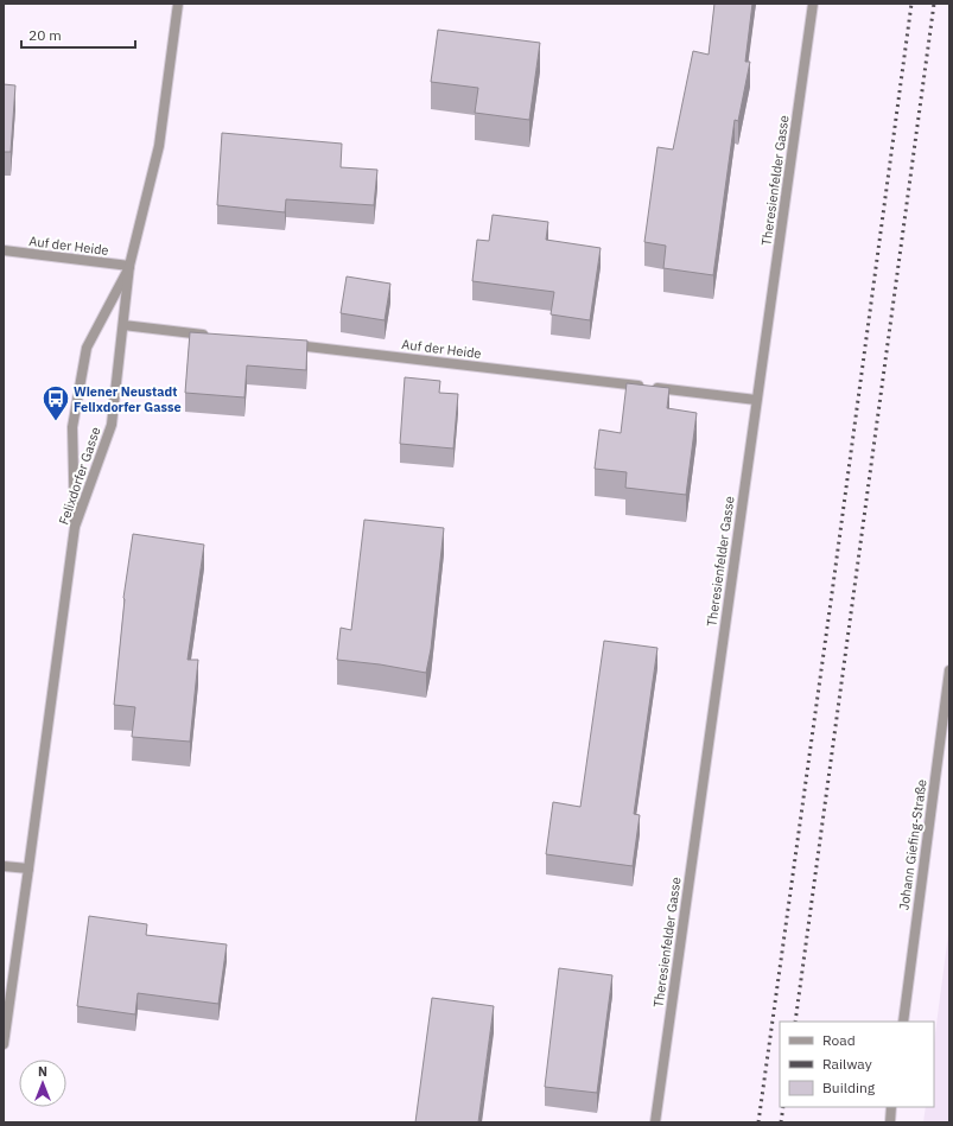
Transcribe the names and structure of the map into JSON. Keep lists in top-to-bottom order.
{
  "streets": {
    "street": [
      "Theresienfelder Gasse",
      "Auf der Heide",
      "Felixdorfer Gasse",
      "Johann Giefing-Straße"
    ]
  },
  "crossings": [
    ["Theresienfelder Gasse", "Auf der Heide"],
    ["Auf der Heide", "Felixdorfer Gasse"]
  ],
  "places": {
    "bus stop": ["Wiener Neustadt Felixdorfer Gasse"]
  },
  "legend": ["Road", "Railway", "Building"],
  "scale_bar": "20 m",
  "north": "top"
}
